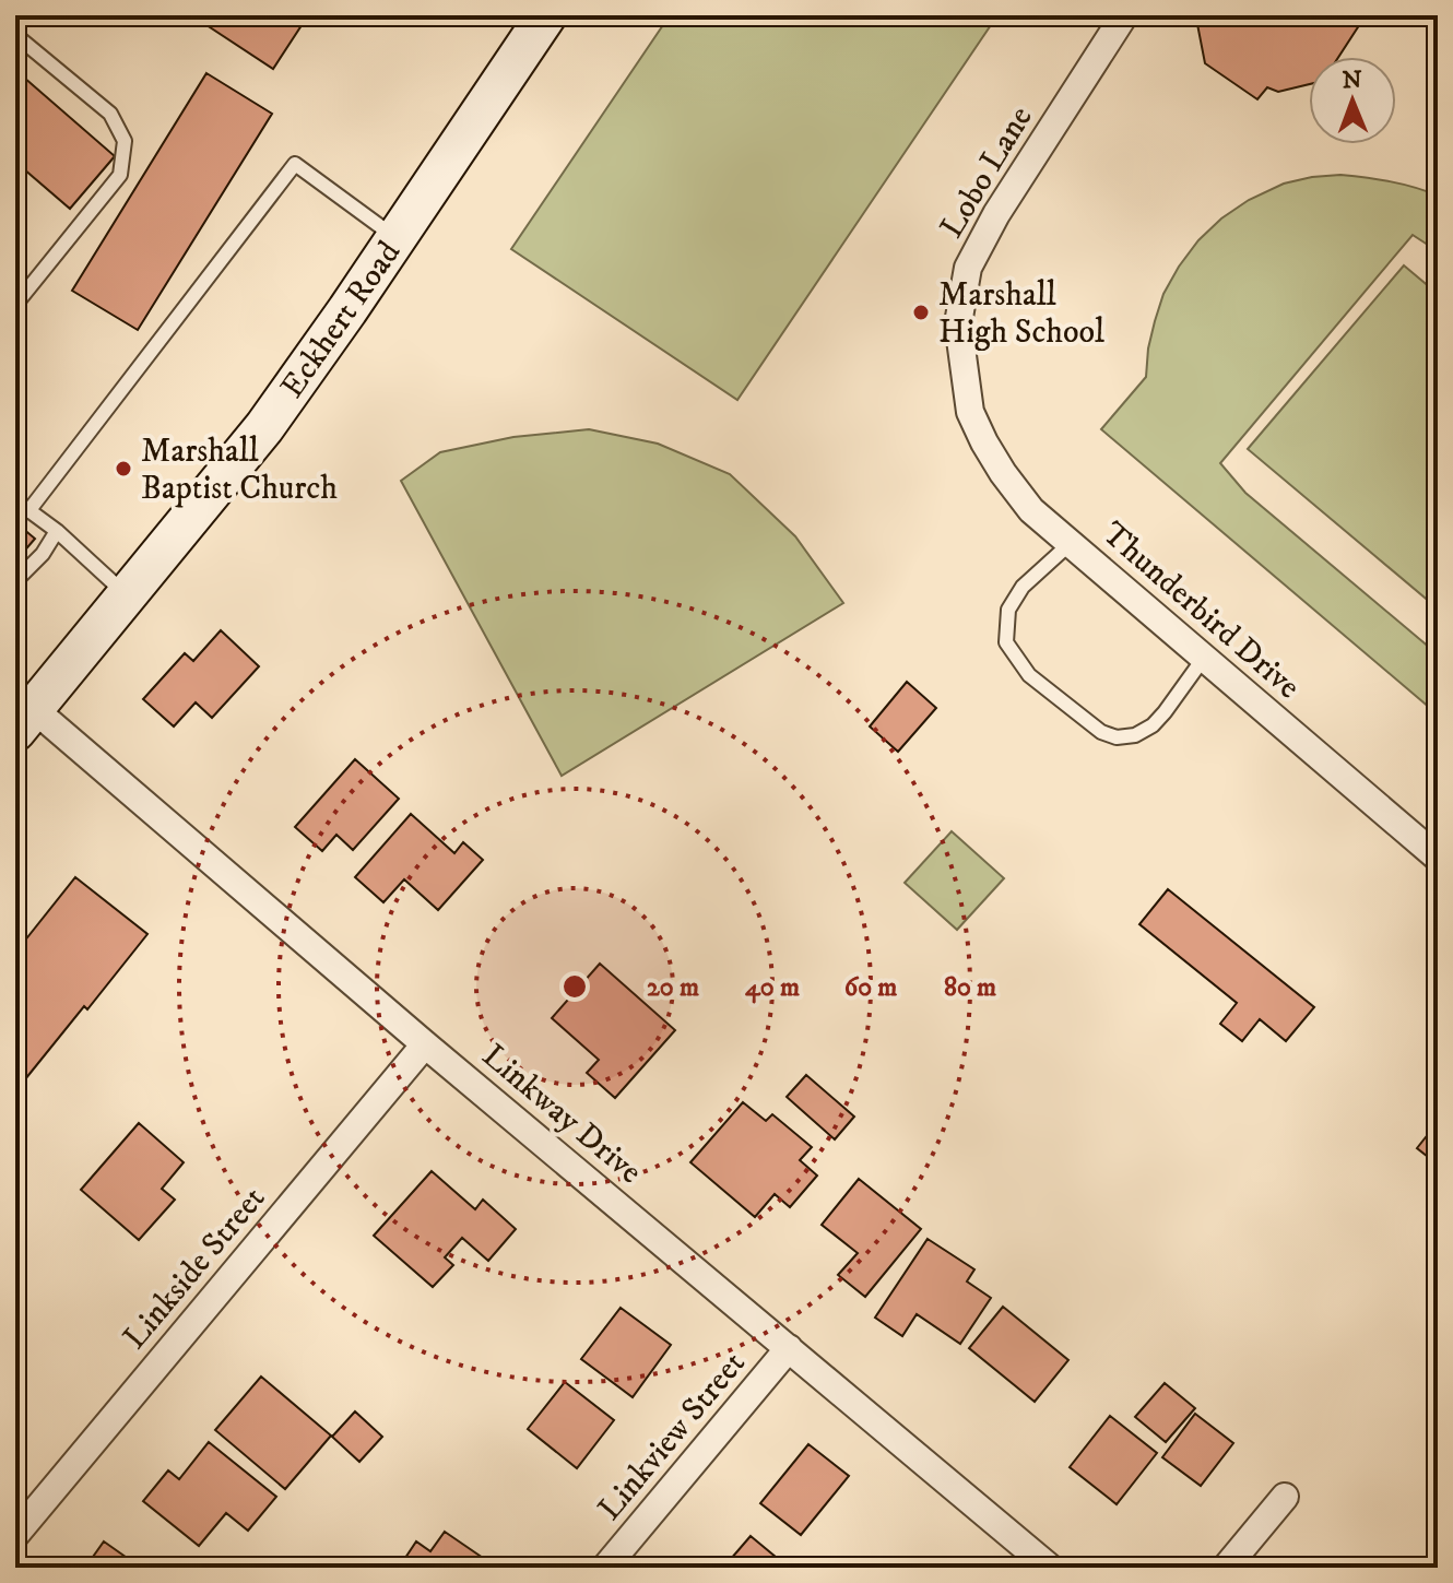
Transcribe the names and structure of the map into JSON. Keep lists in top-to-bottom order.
{
  "streets": {
    "main road": ["Eckhert Road"],
    "street": [
      "Lobo Lane",
      "Thunderbird Drive",
      "Linkway Drive",
      "Linkside Street",
      "Linkview Street"
    ]
  },
  "crossings": [
    ["Lobo Lane", "Thunderbird Drive"],
    ["Eckhert Road", "Linkway Drive"],
    ["Linkway Drive", "Linkside Street"],
    ["Linkway Drive", "Linkview Street"]
  ],
  "places": ["Marshall High School", "Marshall Baptist Church"],
  "north": "top",
  "rings": [
    "20 m",
    "40 m",
    "60 m",
    "80 m"
  ]
}
